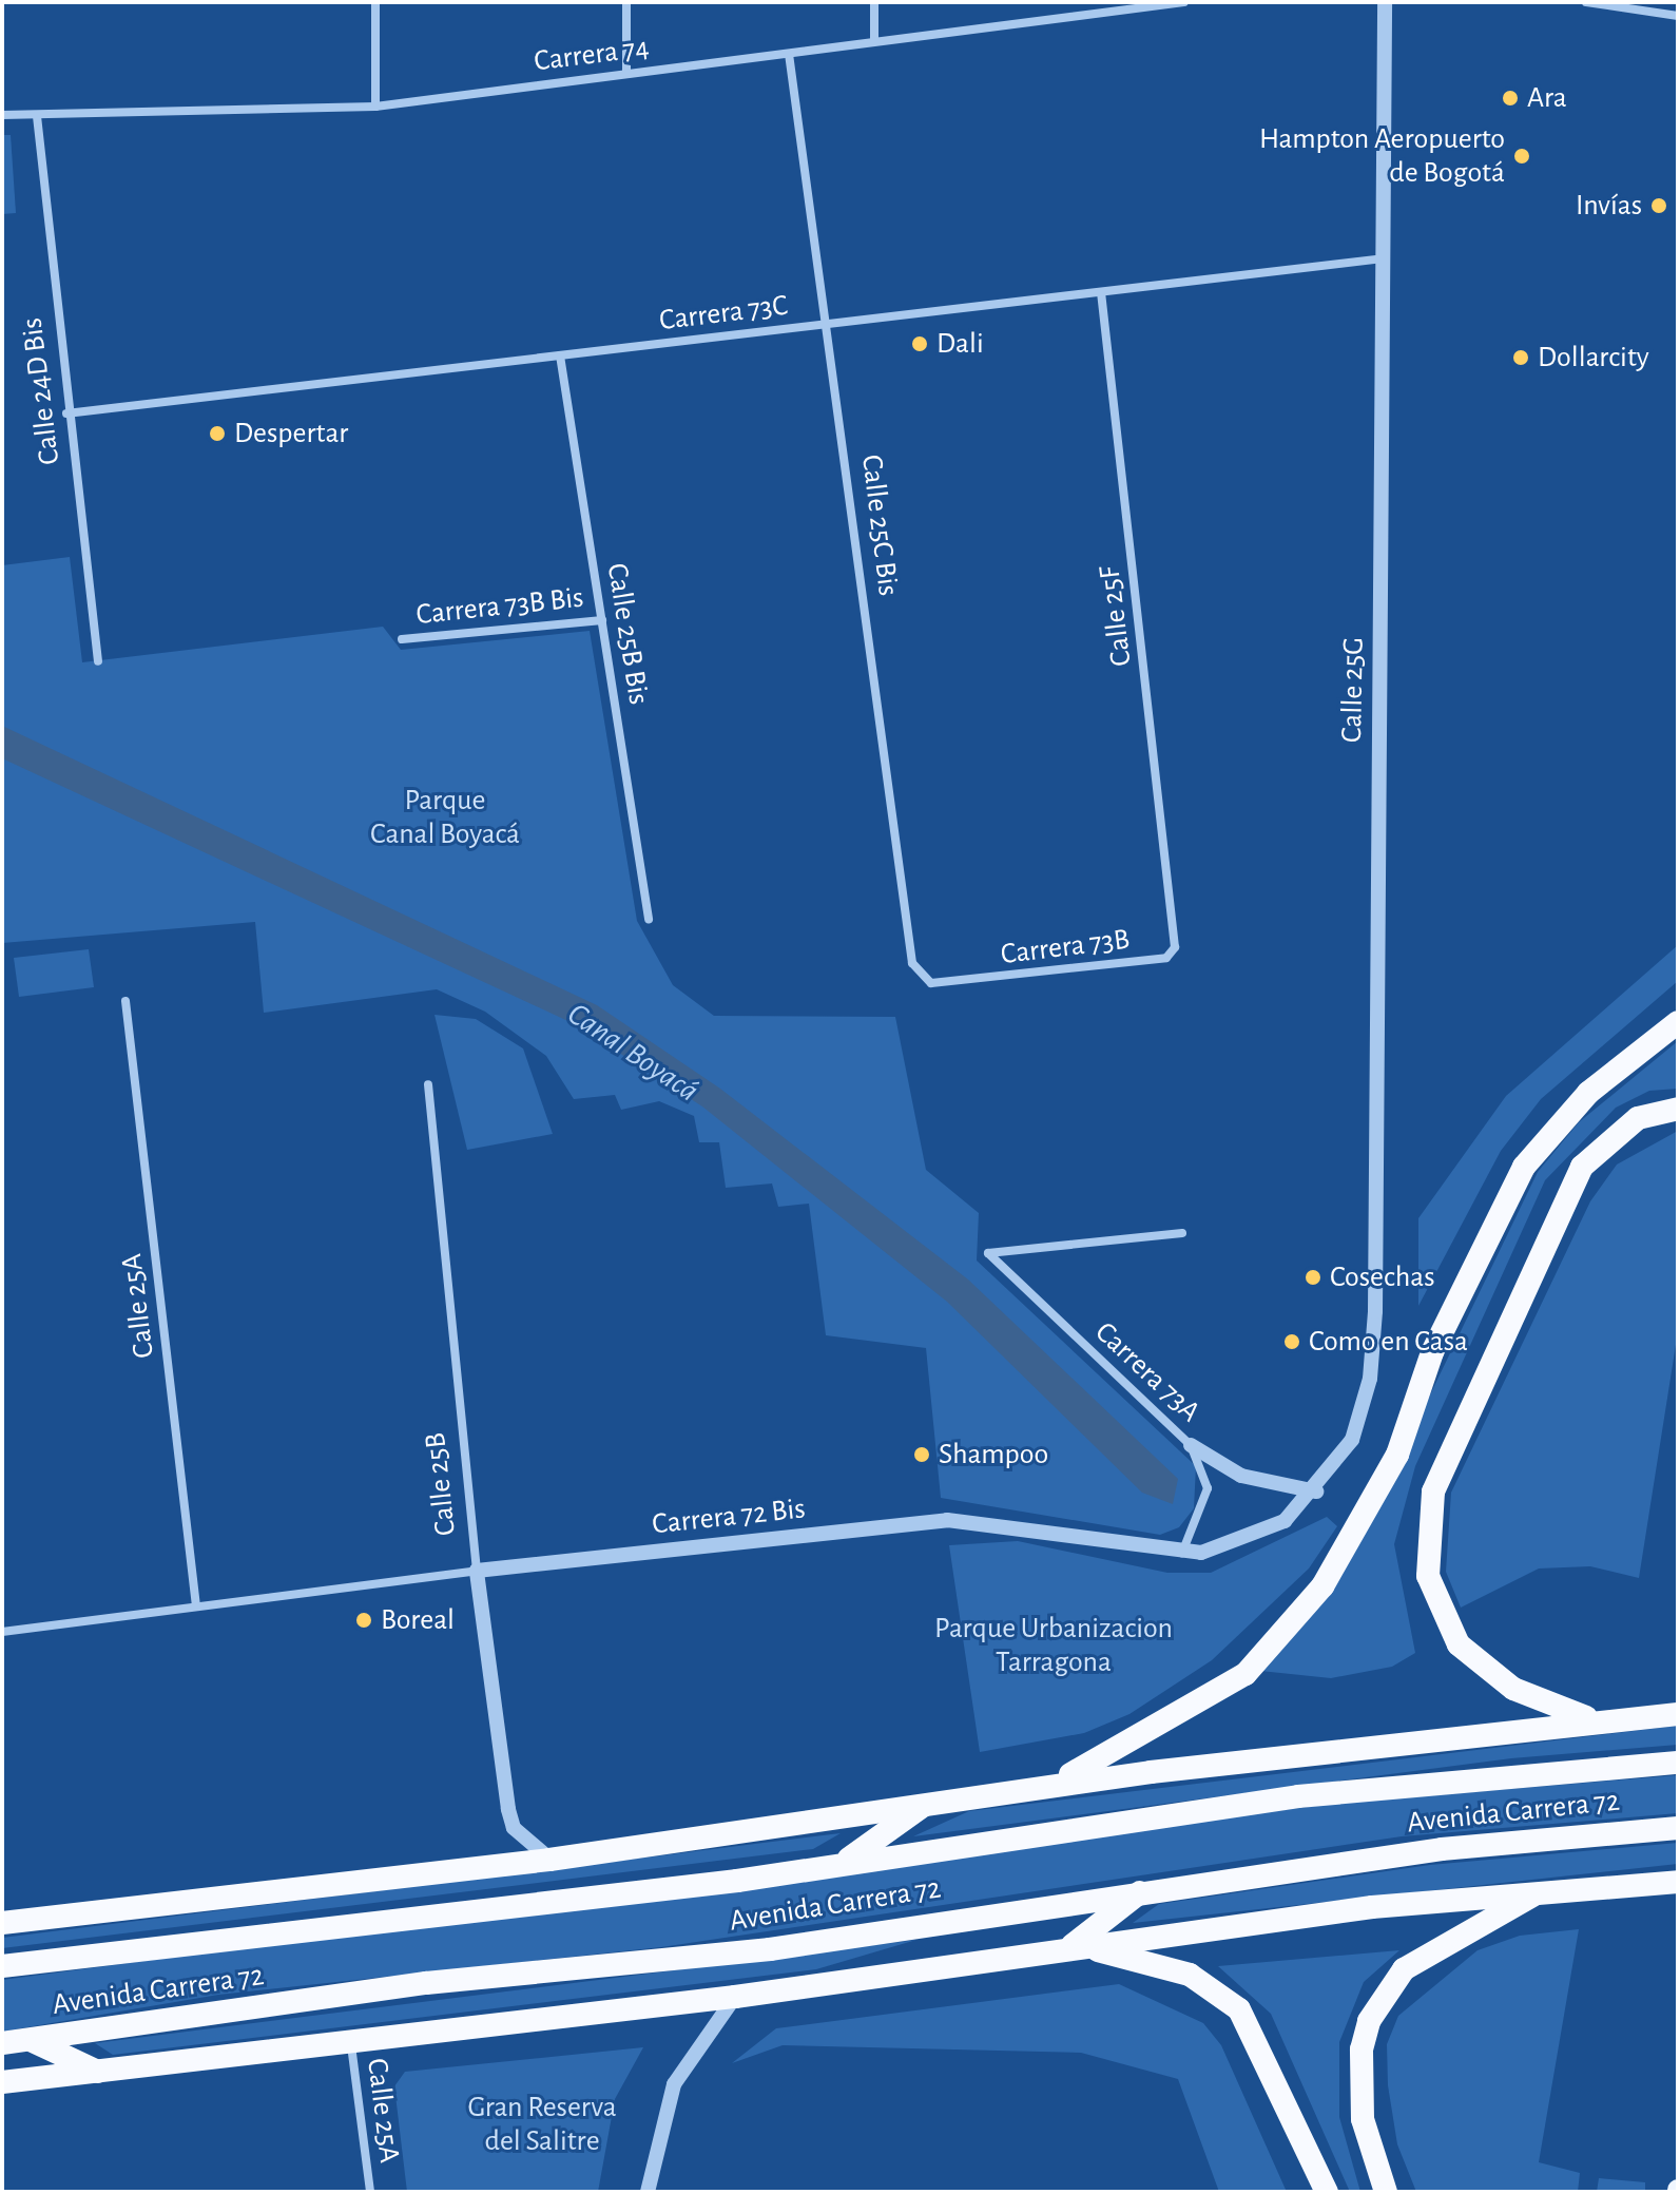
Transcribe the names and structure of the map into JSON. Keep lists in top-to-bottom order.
{
  "streets": {
    "highway": ["Avenida Carrera 72"],
    "street": [
      "Carrera 74",
      "Carrera 73C",
      "Calle 24D Bis",
      "Calle 25C Bis",
      "Carrera 73B Bis",
      "Calle 25F",
      "Calle 25B Bis",
      "Calle 25G",
      "Carrera 73B",
      "Calle 25A",
      "Carrera 73A",
      "Calle 25B",
      "Carrera 72 Bis"
    ]
  },
  "crossings": [
    ["Carrera 74", "Calle 24D Bis"],
    ["Carrera 74", "Calle 25C Bis"],
    ["Carrera 73C", "Calle 24D Bis"],
    ["Carrera 73C", "Calle 25C Bis"],
    ["Carrera 73C", "Calle 25F"],
    ["Carrera 73C", "Calle 25B Bis"],
    ["Carrera 73C", "Calle 25G"],
    ["Calle 25C Bis", "Carrera 73B"],
    ["Carrera 73B Bis", "Calle 25B Bis"],
    ["Calle 25F", "Carrera 73B"],
    ["Calle 25G", "Carrera 72 Bis"],
    ["Calle 25A", "Carrera 72 Bis"],
    ["Carrera 73A", "Carrera 72 Bis"],
    ["Calle 25B", "Carrera 72 Bis"]
  ],
  "water": ["Canal Boyacá"],
  "parks": ["Parque Canal Boyacá", "Parque Urbanizacion Tarragona", "Gran Reserva del Salitre"],
  "places": [
    "Ara",
    "Hampton Aeropuerto de Bogotá",
    "Invías",
    "Dali",
    "Dollarcity",
    "Despertar",
    "Cosechas",
    "Como en Casa",
    "Shampoo",
    "Boreal"
  ]
}
